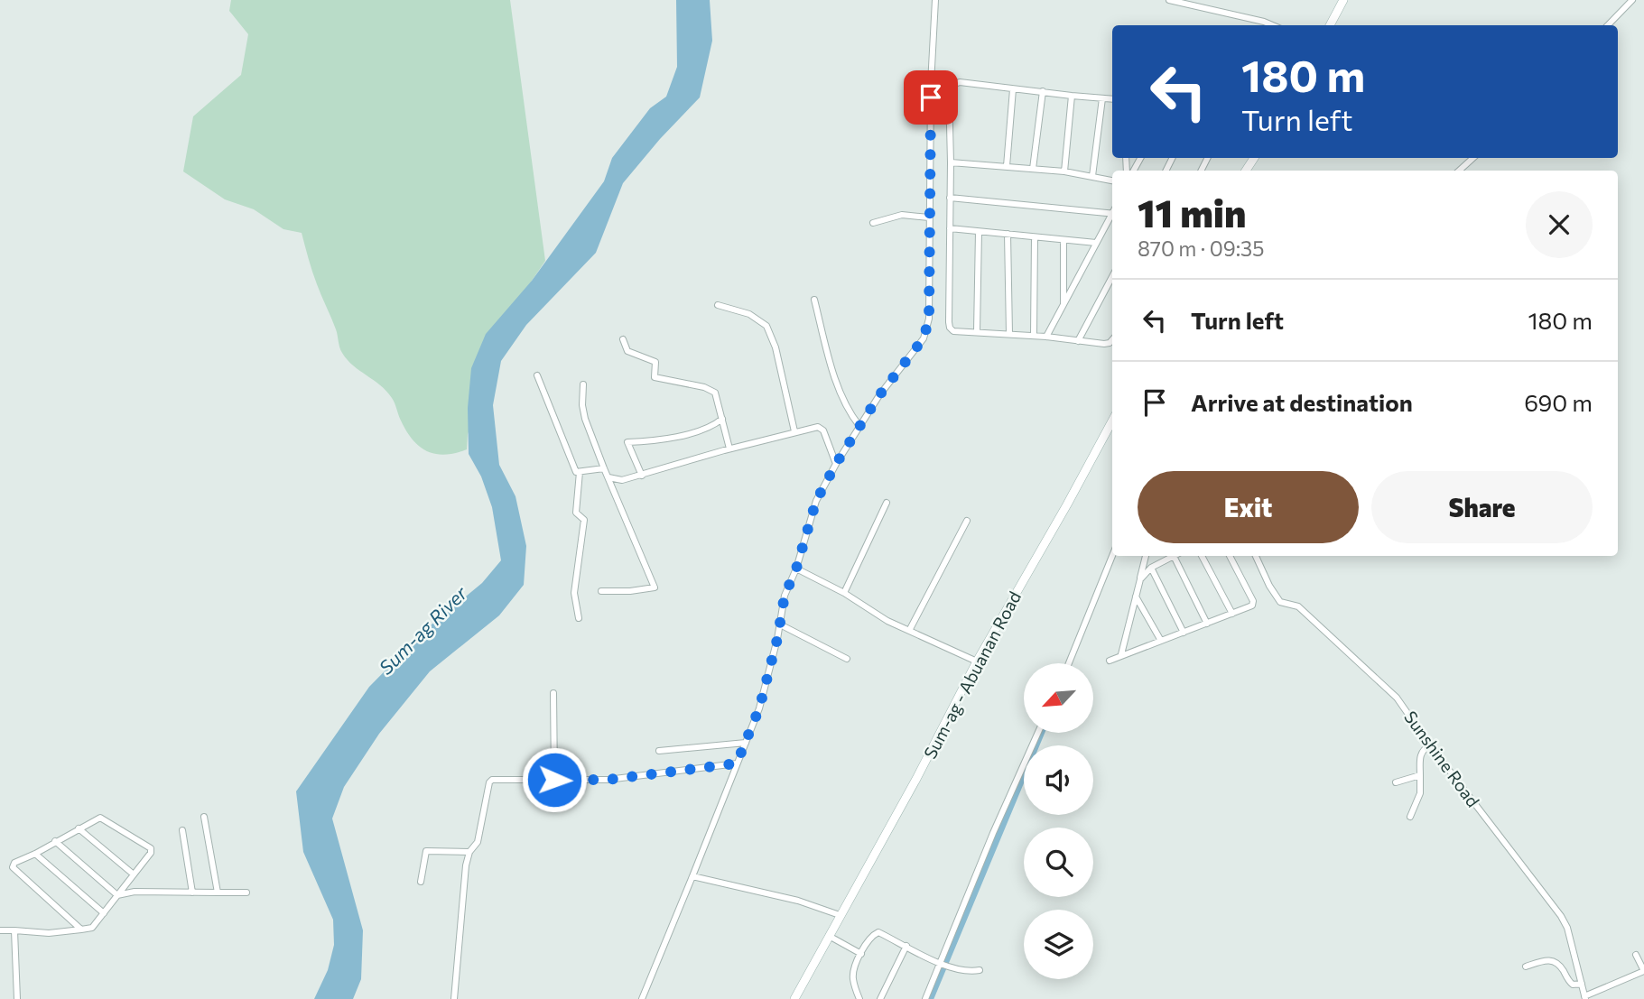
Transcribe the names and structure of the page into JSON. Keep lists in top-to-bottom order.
{
  "streets": {
    "main road": ["Sum-ag - Abuanan Road"],
    "street": ["Sunshine Road"]
  },
  "water": ["Sum-ag River"],
  "north": "bottom left",
  "page": {
    "turn": ["180 m", "Turn left"],
    "heading": ["11 min", "870 m · 09:35"],
    "list": [
      {
        "name": "Turn left",
        "value": "180 m"
      },
      {
        "name": "Arrive at destination",
        "value": "690 m"
      }
    ],
    "buttons": ["Exit", "Share"]
  }
}
